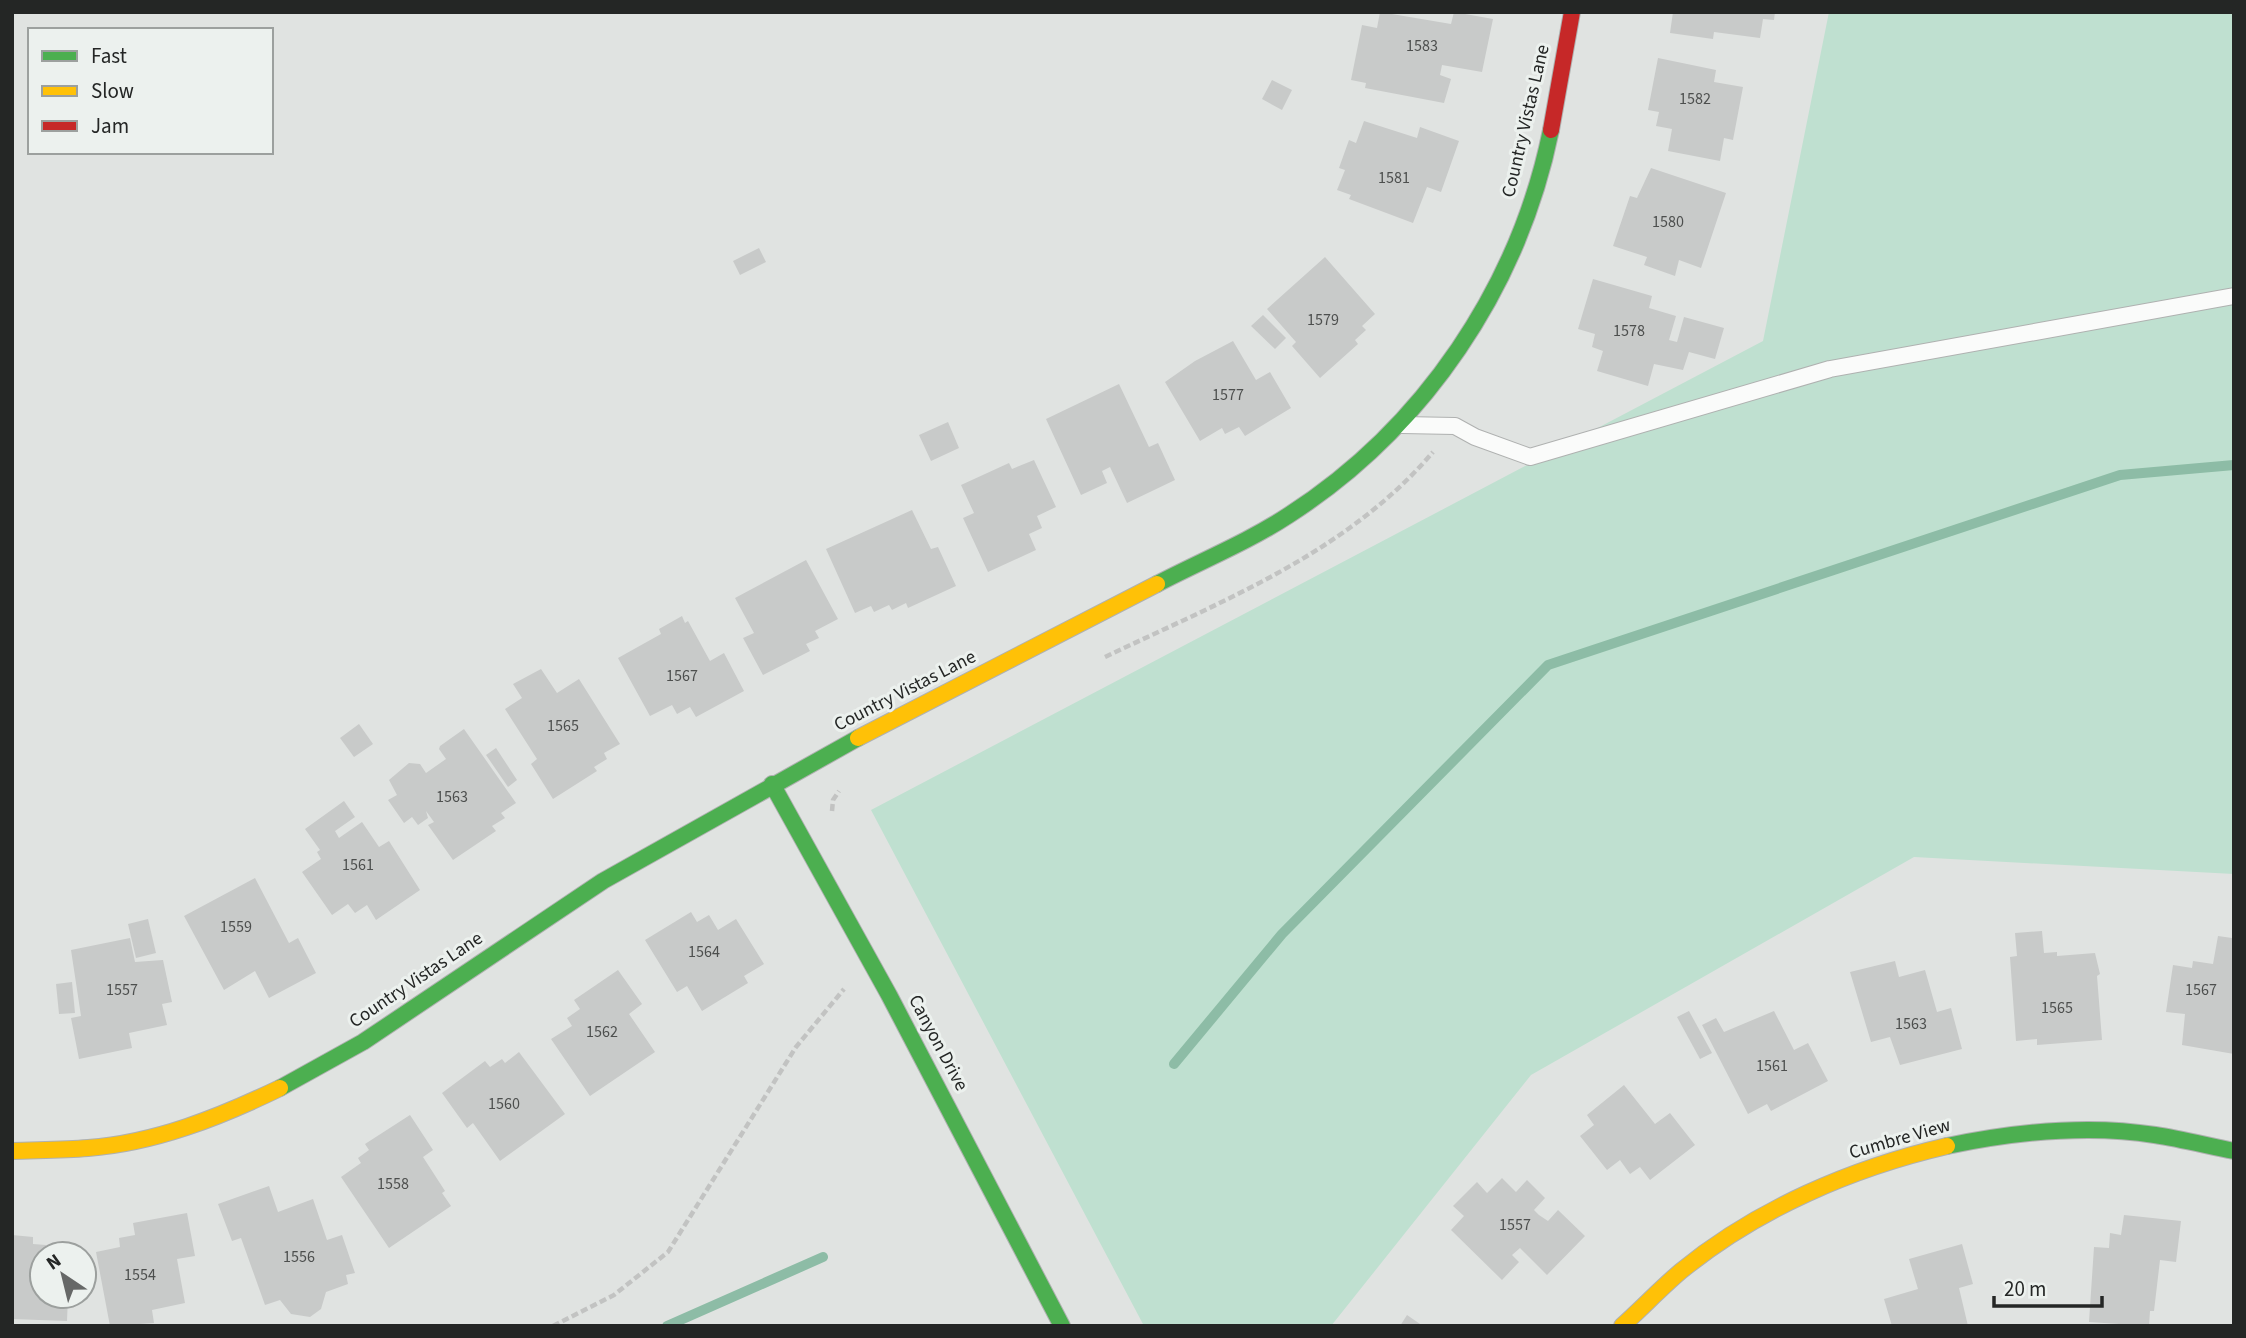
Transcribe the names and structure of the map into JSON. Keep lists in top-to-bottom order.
{
  "streets": {
    "street": ["Country Vistas Lane", "Canyon Drive", "Cumbre View"]
  },
  "crossings": [
    ["Country Vistas Lane", "Canyon Drive"]
  ],
  "house_numbers": [
    "1583",
    "1582",
    "1581",
    "1580",
    "1579",
    "1578",
    "1577",
    "1567",
    "1565",
    "1563",
    "1561",
    "1559",
    "1564",
    "1557",
    "1567",
    "1565",
    "1563",
    "1562",
    "1561",
    "1560",
    "1558",
    "1557",
    "1556",
    "1554"
  ],
  "legend": ["Fast", "Slow", "Jam"],
  "scale_bar": "20 m",
  "north": "top left"
}
